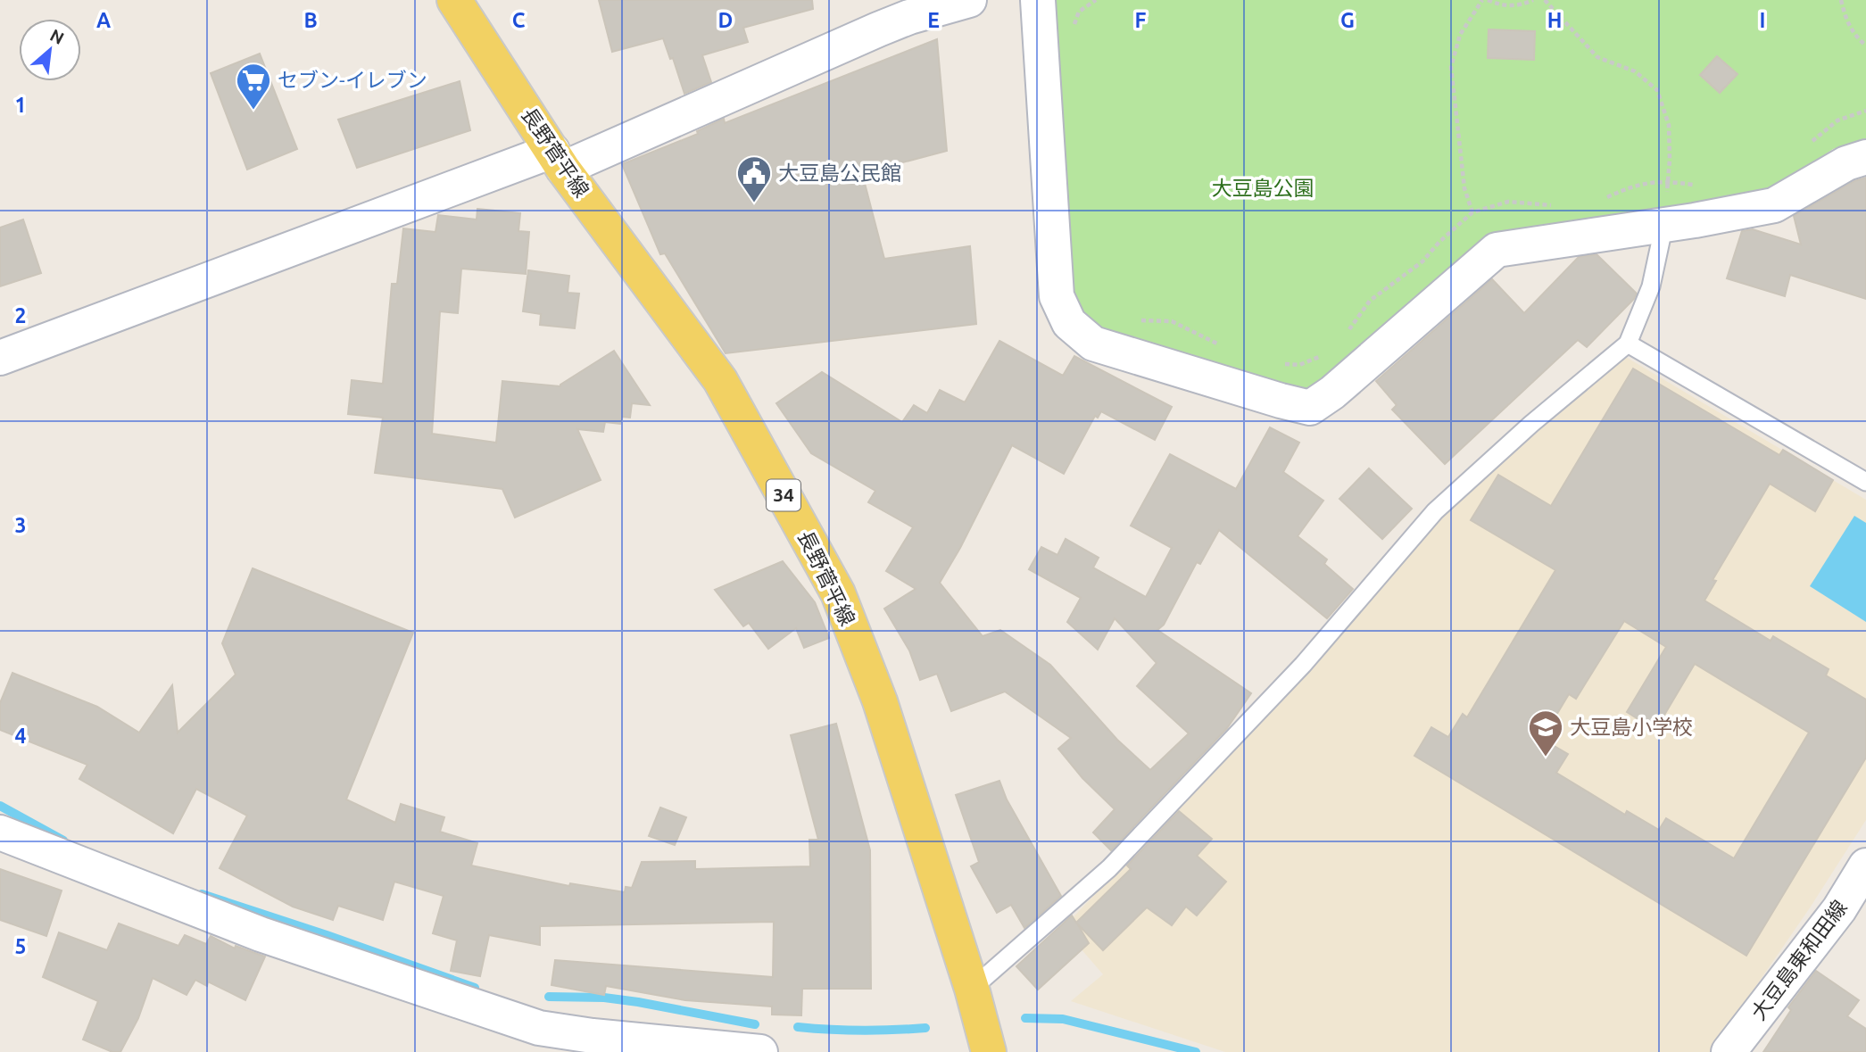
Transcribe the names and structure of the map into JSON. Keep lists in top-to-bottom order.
{
  "streets": {
    "main road": ["長野菅平線", "34"],
    "street": ["大豆島東和田線"]
  },
  "parks": ["大豆島公園"],
  "places": {
    "supermarket": ["セブン-イレブン"],
    "public building": ["大豆島公民館"],
    "school or university": ["大豆島小学校"]
  },
  "north": "top right",
  "grid": {
    "columns": [
      "A",
      "B",
      "C",
      "D",
      "E",
      "F",
      "G",
      "H",
      "I"
    ],
    "rows": [
      "1",
      "2",
      "3",
      "4",
      "5"
    ]
  }
}
